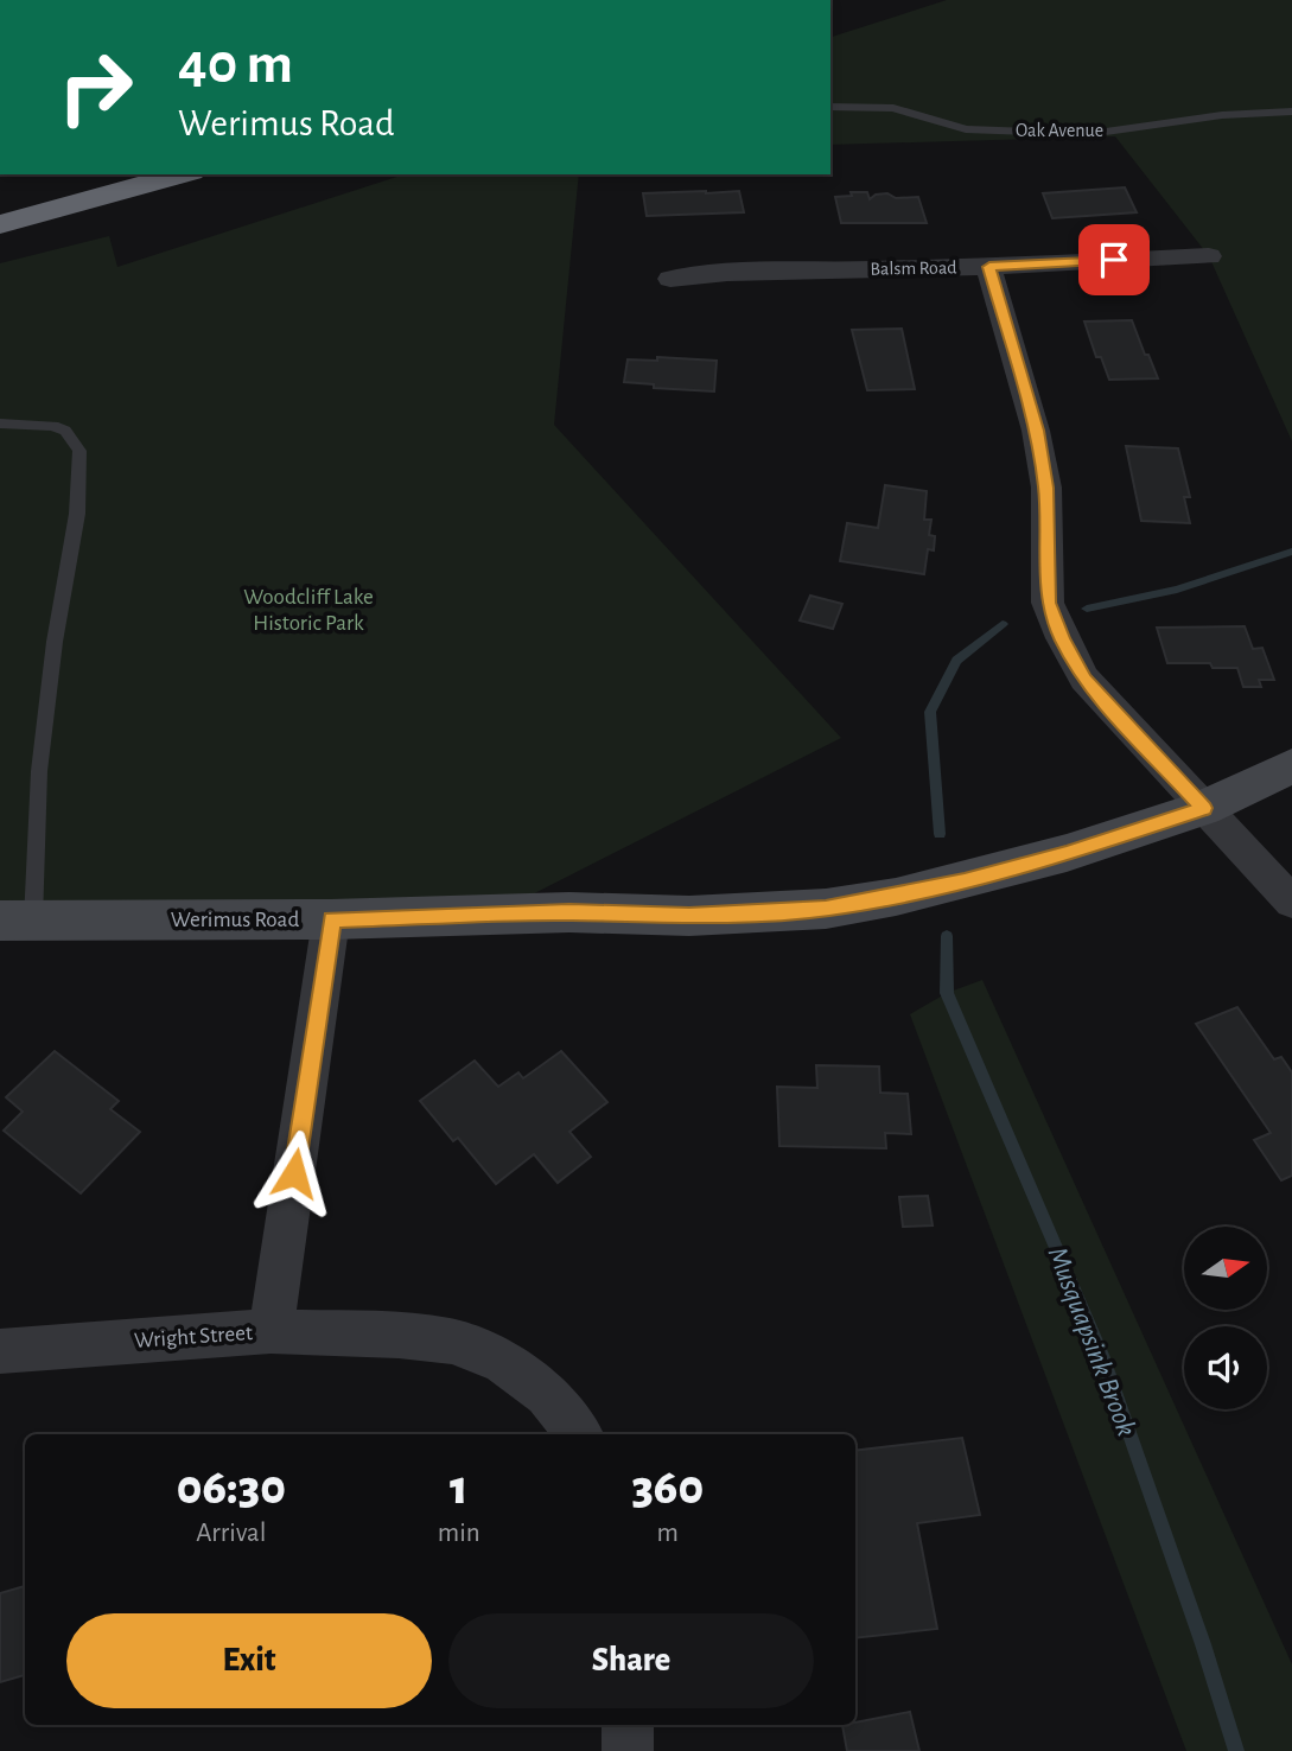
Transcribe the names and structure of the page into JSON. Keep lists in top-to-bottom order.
{
  "streets": {
    "main road": ["Werimus Road"],
    "street": ["Balsm Road", "Wright Street"],
    "lane": ["Oak Avenue"]
  },
  "crossings": [
    ["Werimus Road", "Wright Street"]
  ],
  "water": ["Musquapsink Brook"],
  "parks": ["Woodcliff Lake Historic Park"],
  "north": "right",
  "page": {
    "turn": ["40 m", "Werimus Road"],
    "eta": [
      "06:30",
      "Arrival",
      "1",
      "min",
      "360",
      "m"
    ],
    "buttons": ["Exit", "Share"]
  }
}
